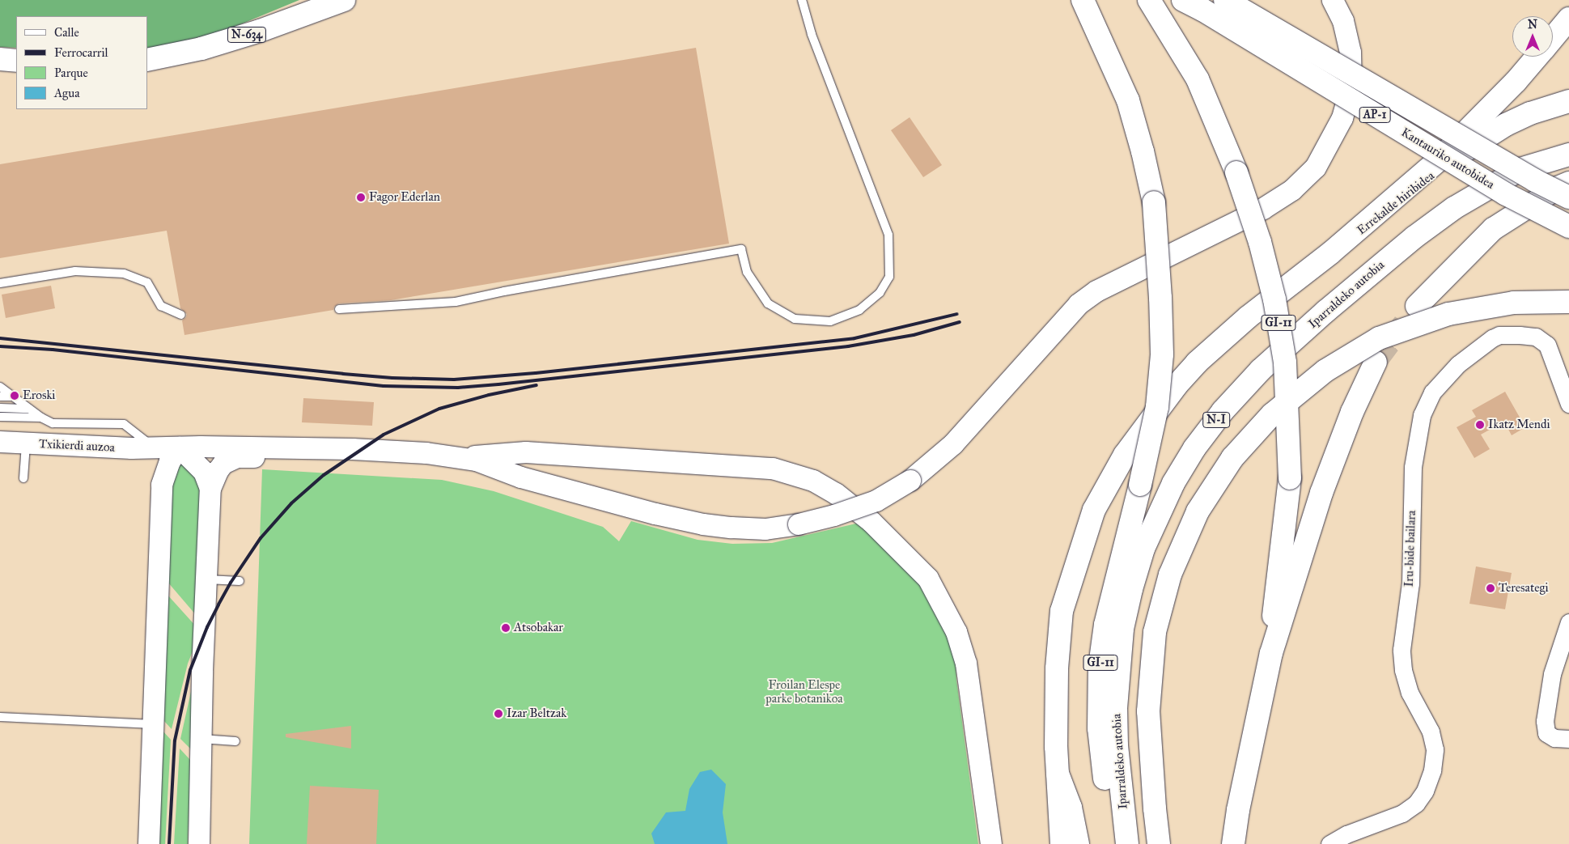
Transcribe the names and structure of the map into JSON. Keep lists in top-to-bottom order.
{
  "streets": {
    "main road": [
      "N-634",
      "AP-1",
      "Kantauriko autobidea",
      "Errekalde hiribidea",
      "Iparraldeko autobia",
      "GI-11",
      "N-I"
    ],
    "street": ["Txikierdi auzoa", "Iru-bide bailara"]
  },
  "parks": ["Froilan Elespe parke botanikoa"],
  "places": [
    "Fagor Ederlan",
    "Eroski",
    "Ikatz Mendi",
    "Teresategi",
    "Atsobakar",
    "Izar Beltzak"
  ],
  "legend": [
    "Calle",
    "Ferrocarril",
    "Parque",
    "Agua"
  ],
  "north": "top"
}
